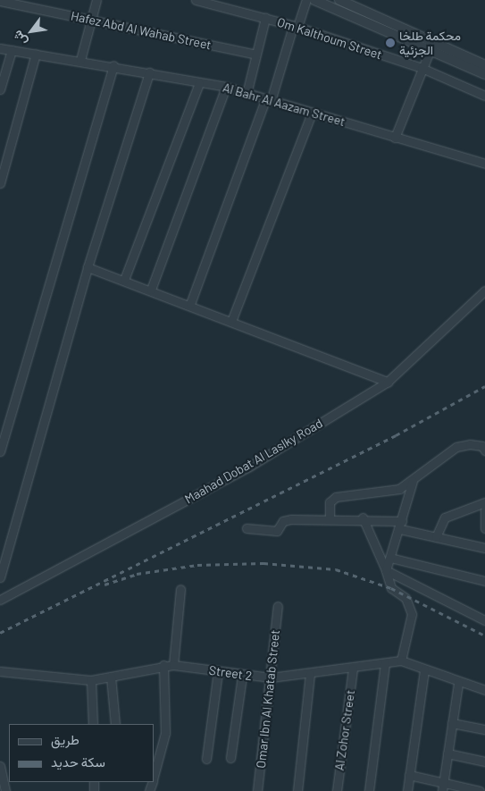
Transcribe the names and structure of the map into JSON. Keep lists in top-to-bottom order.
{
  "streets": {
    "street": [
      "Hafez Abd Al Wahab Street",
      "Om Kalthoum Street",
      "Al Bahr Al Aazam Street",
      "Maahad Dobat Al Laslky Road",
      "Street 2",
      "Omar Ibn Al Khatab Street",
      "Al Zohor Street"
    ]
  },
  "crossings": [
    ["Street 2", "Omar Ibn Al Khatab Street"],
    ["Street 2", "Al Zohor Street"]
  ],
  "places": ["محكمة طلخا الجزئية"],
  "legend": ["طريق", "سكة حديد"],
  "north": "bottom left"
}
